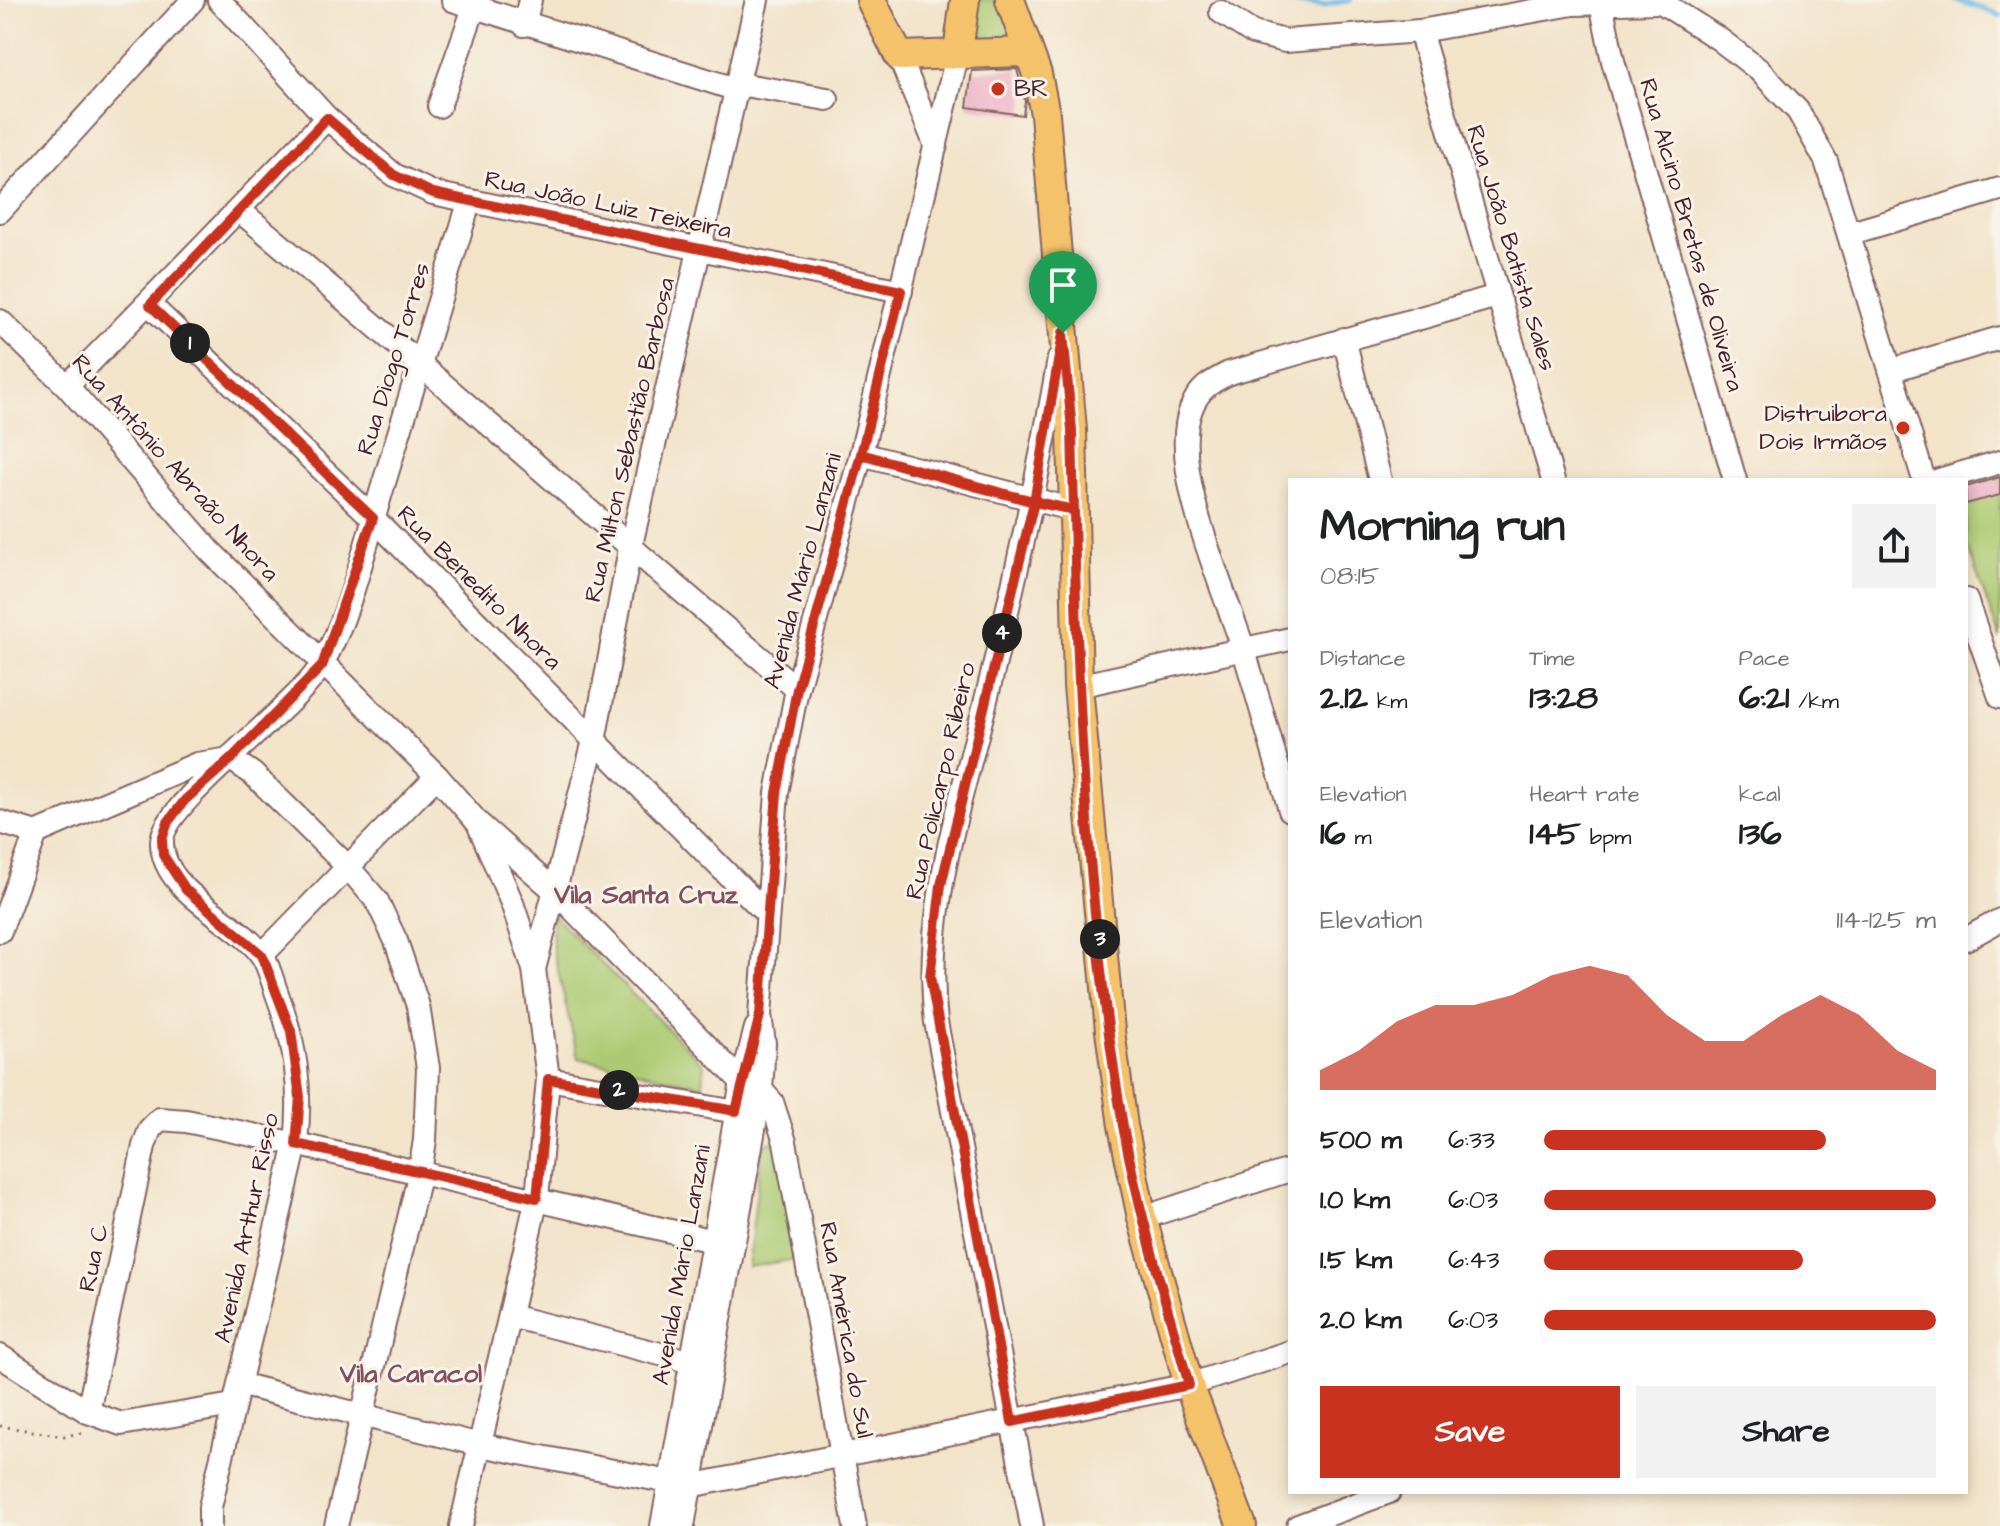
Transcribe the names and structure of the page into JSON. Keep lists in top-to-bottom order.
{
  "streets": {
    "street": [
      "Rua João Luiz Teixeira",
      "Rua Alcino Bretas de Oliveira",
      "Rua João Batista Sales",
      "Rua Diogo Torres",
      "Rua Milton Sebastião Barbosa",
      "Rua Antônio Abraão Nhora",
      "Avenida Mário Lanzani",
      "Rua Benedito Nhora",
      "Rua Policarpo Ribeiro",
      "Avenida Arthur Risso",
      "Rua C",
      "Rua América do Sul"
    ]
  },
  "crossings": [
    ["Rua João Luiz Teixeira", "Rua Diogo Torres"],
    ["Rua João Luiz Teixeira", "Rua Milton Sebastião Barbosa"],
    ["Rua João Luiz Teixeira", "Avenida Mário Lanzani"],
    ["Rua Diogo Torres", "Rua Antônio Abraão Nhora"],
    ["Rua Diogo Torres", "Rua Benedito Nhora"],
    ["Rua Diogo Torres", "Avenida Arthur Risso"],
    ["Rua Milton Sebastião Barbosa", "Rua Benedito Nhora"],
    ["Rua Milton Sebastião Barbosa", "Rua América do Sul"],
    ["Rua Antônio Abraão Nhora", "Avenida Arthur Risso"],
    ["Rua Antônio Abraão Nhora", "Rua América do Sul"],
    ["Avenida Mário Lanzani", "Rua Benedito Nhora"],
    ["Avenida Mário Lanzani", "Rua América do Sul"],
    ["Avenida Arthur Risso", "Rua C"]
  ],
  "districts": ["Vila Santa Cruz", "Vila Caracol"],
  "places": ["BR", "Distruibora Dois Irmãos"],
  "page": {
    "pins": [
      "1",
      "4",
      "3",
      "2"
    ],
    "heading": ["Morning run", "08:15"],
    "stats": [
      ["Distance", "2.12 km"],
      ["Time", "13:28"],
      ["Pace", "6:21 /km"],
      ["Elevation", "16 m"],
      ["Heart rate", "145 bpm"],
      ["kcal", "136"]
    ],
    "chart": ["Elevation", "114–125 m"],
    "list": [
      {
        "name": "500 m",
        "note": "6:33"
      },
      {
        "name": "1.0 km",
        "note": "6:03"
      },
      {
        "name": "1.5 km",
        "note": "6:43"
      },
      {
        "name": "2.0 km",
        "note": "6:03"
      }
    ],
    "buttons": ["Save", "Share"]
  }
}
